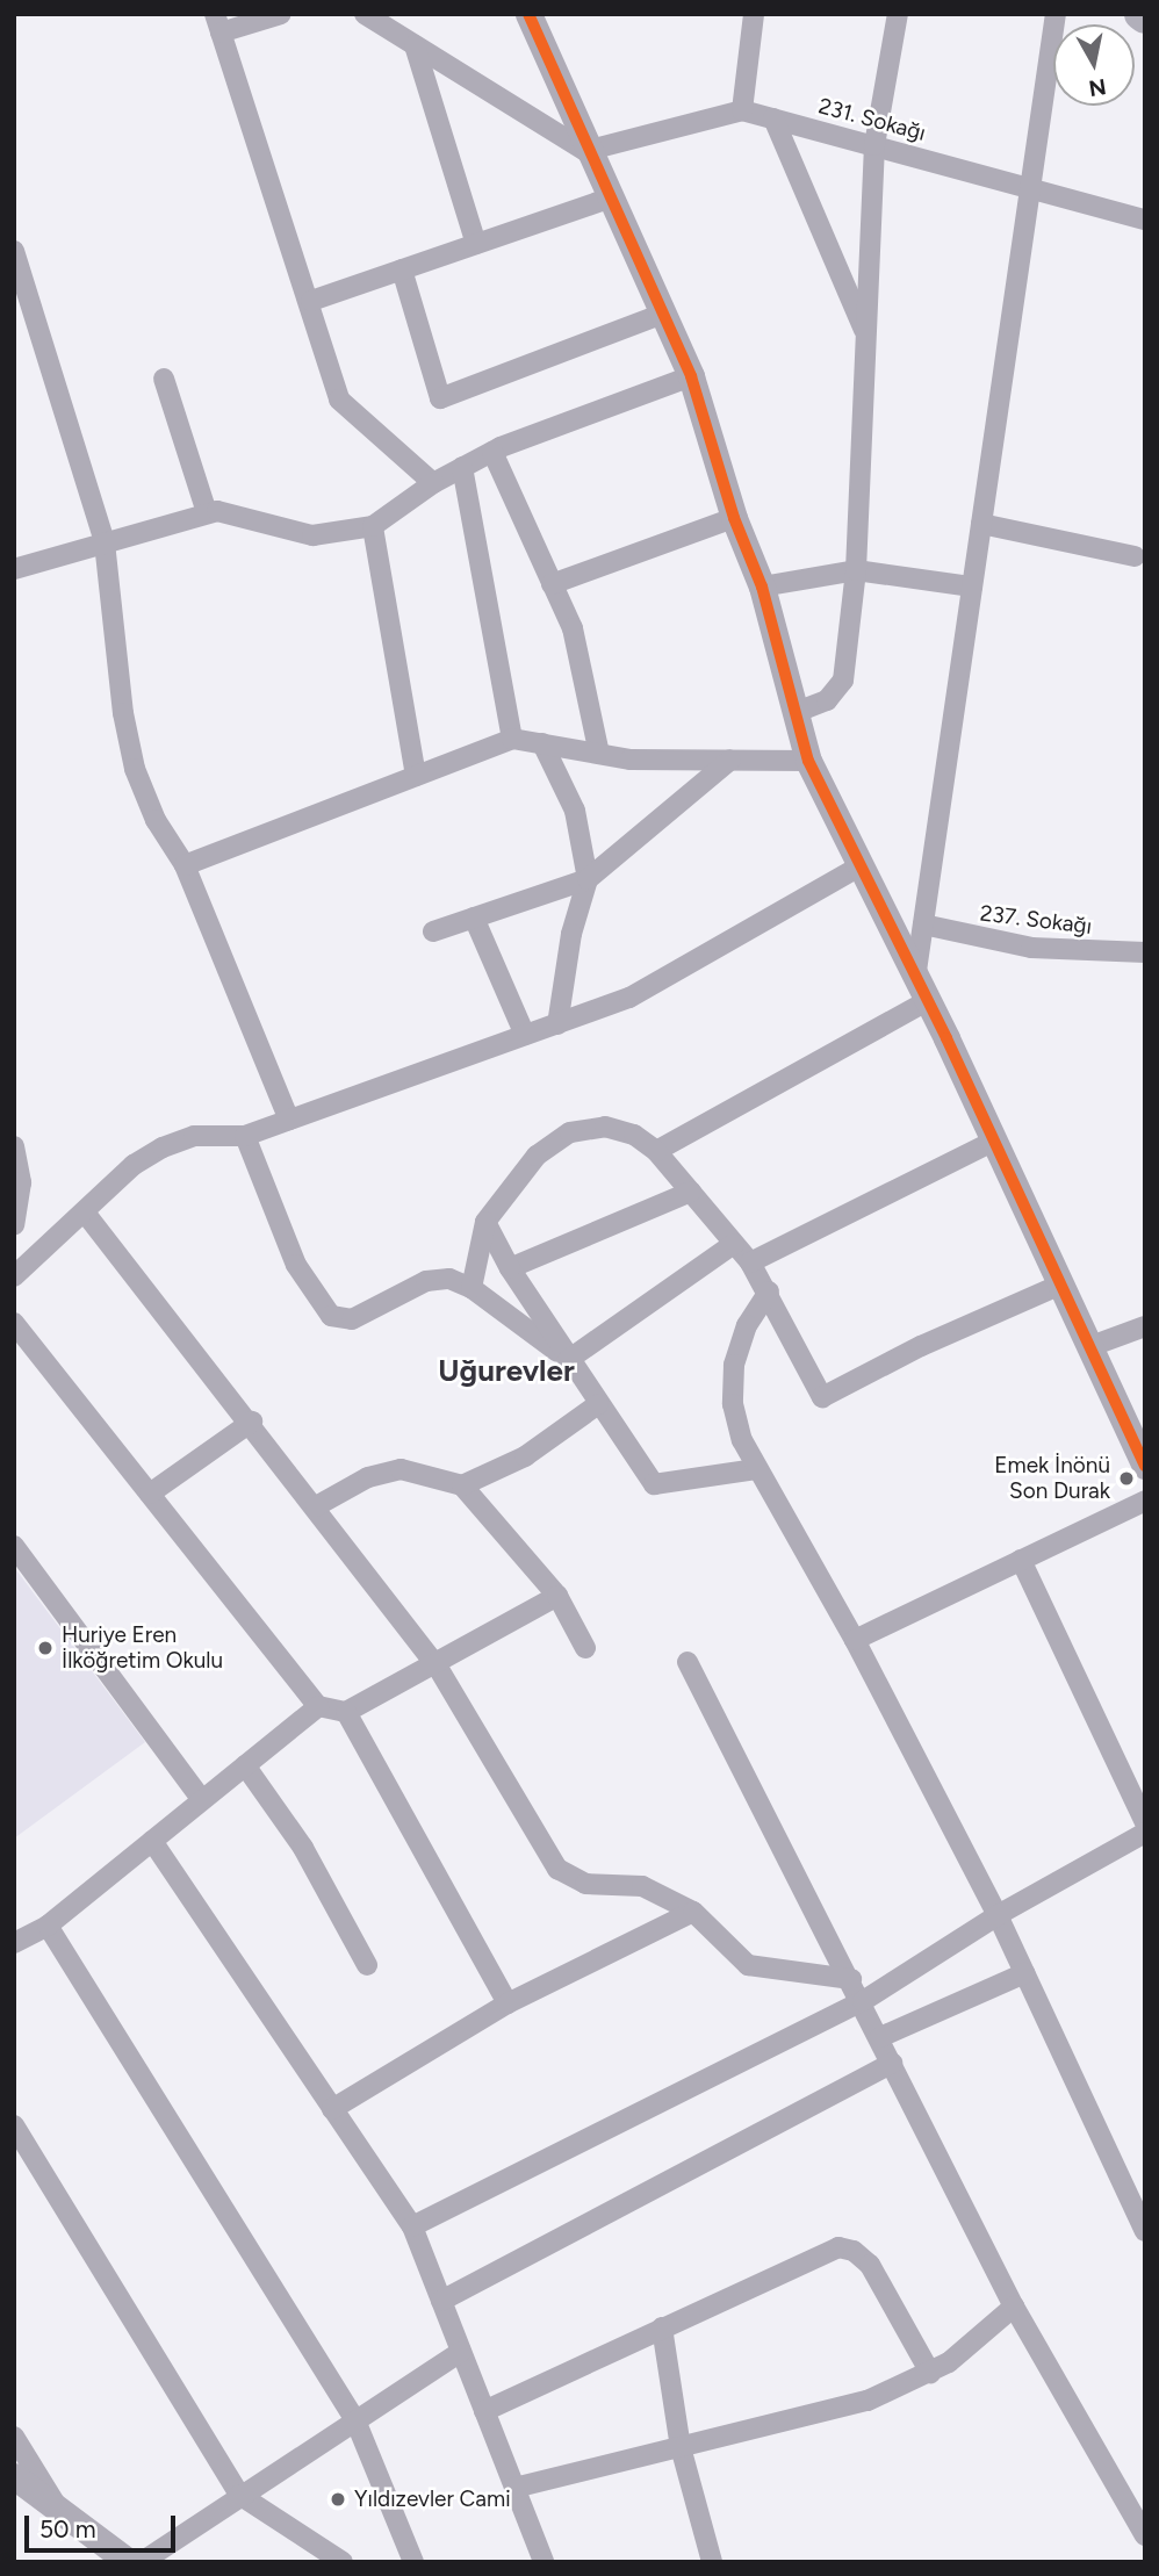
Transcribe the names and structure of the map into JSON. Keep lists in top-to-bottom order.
{
  "streets": {
    "street": ["231. Sokağı", "237. Sokağı"]
  },
  "districts": ["Uğurevler"],
  "places": ["Emek İnönü Son Durak", "Huriye Eren İlköğretim Okulu", "Yıldızevler Cami"],
  "scale_bar": "50 m",
  "north": "bottom"
}
